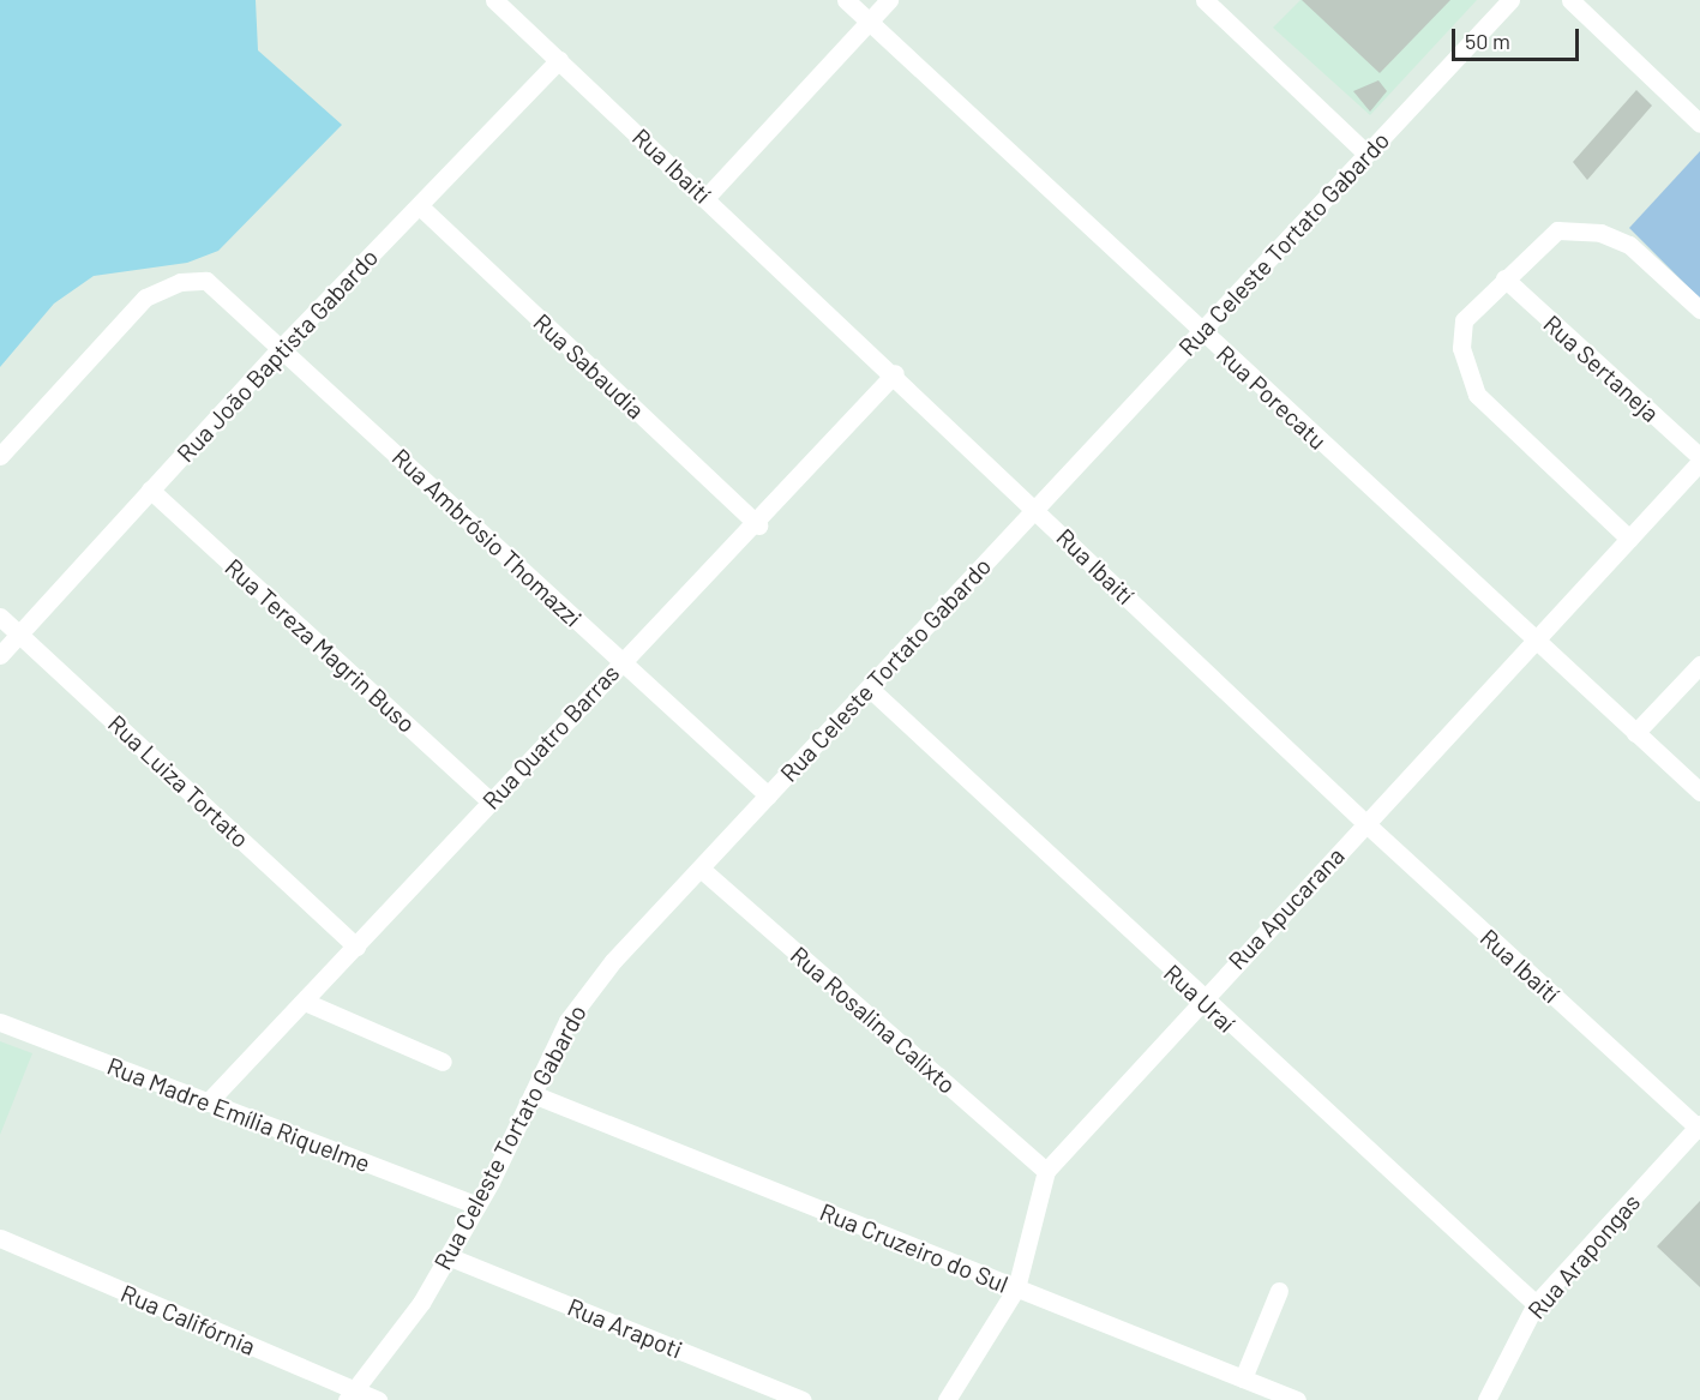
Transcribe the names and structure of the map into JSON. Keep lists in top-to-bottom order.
{
  "streets": {
    "street": [
      "Rua Ibaití",
      "Rua Celeste Tortato Gabardo",
      "Rua João Baptista Gabardo",
      "Rua Sabaudia",
      "Rua Sertaneja",
      "Rua Porecatu",
      "Rua Ambrósio Thomazzi",
      "Rua Tereza Magrin Buso",
      "Rua Quatro Barras",
      "Rua Luiza Tortato",
      "Rua Apucarana",
      "Rua Uraí",
      "Rua Rosalina Calixto",
      "Rua Madre Emília Riquelme",
      "Rua Cruzeiro do Sul",
      "Rua Arapongas",
      "Rua Califórnia",
      "Rua Arapoti"
    ]
  },
  "crossings": [
    ["Rua Ibaití", "Rua Celeste Tortato Gabardo"],
    ["Rua Ibaití", "Rua João Baptista Gabardo"],
    ["Rua Ibaití", "Rua Quatro Barras"],
    ["Rua Ibaití", "Rua Apucarana"],
    ["Rua Ibaití", "Rua Arapongas"],
    ["Rua Celeste Tortato Gabardo", "Rua Porecatu"],
    ["Rua Celeste Tortato Gabardo", "Rua Ambrósio Thomazzi"],
    ["Rua Celeste Tortato Gabardo", "Rua Uraí"],
    ["Rua Celeste Tortato Gabardo", "Rua Rosalina Calixto"],
    ["Rua Celeste Tortato Gabardo", "Rua Madre Emília Riquelme"],
    ["Rua Celeste Tortato Gabardo", "Rua Cruzeiro do Sul"],
    ["Rua Celeste Tortato Gabardo", "Rua Califórnia"],
    ["Rua Celeste Tortato Gabardo", "Rua Arapoti"],
    ["Rua João Baptista Gabardo", "Rua Sabaudia"],
    ["Rua João Baptista Gabardo", "Rua Ambrósio Thomazzi"],
    ["Rua João Baptista Gabardo", "Rua Tereza Magrin Buso"],
    ["Rua João Baptista Gabardo", "Rua Luiza Tortato"],
    ["Rua Sabaudia", "Rua Quatro Barras"],
    ["Rua Sertaneja", "Rua Apucarana"],
    ["Rua Porecatu", "Rua Apucarana"],
    ["Rua Ambrósio Thomazzi", "Rua Quatro Barras"],
    ["Rua Tereza Magrin Buso", "Rua Quatro Barras"],
    ["Rua Quatro Barras", "Rua Luiza Tortato"],
    ["Rua Quatro Barras", "Rua Madre Emília Riquelme"],
    ["Rua Apucarana", "Rua Uraí"],
    ["Rua Apucarana", "Rua Rosalina Calixto"],
    ["Rua Apucarana", "Rua Cruzeiro do Sul"],
    ["Rua Uraí", "Rua Arapongas"]
  ],
  "scale_bar": "50 m"
}
